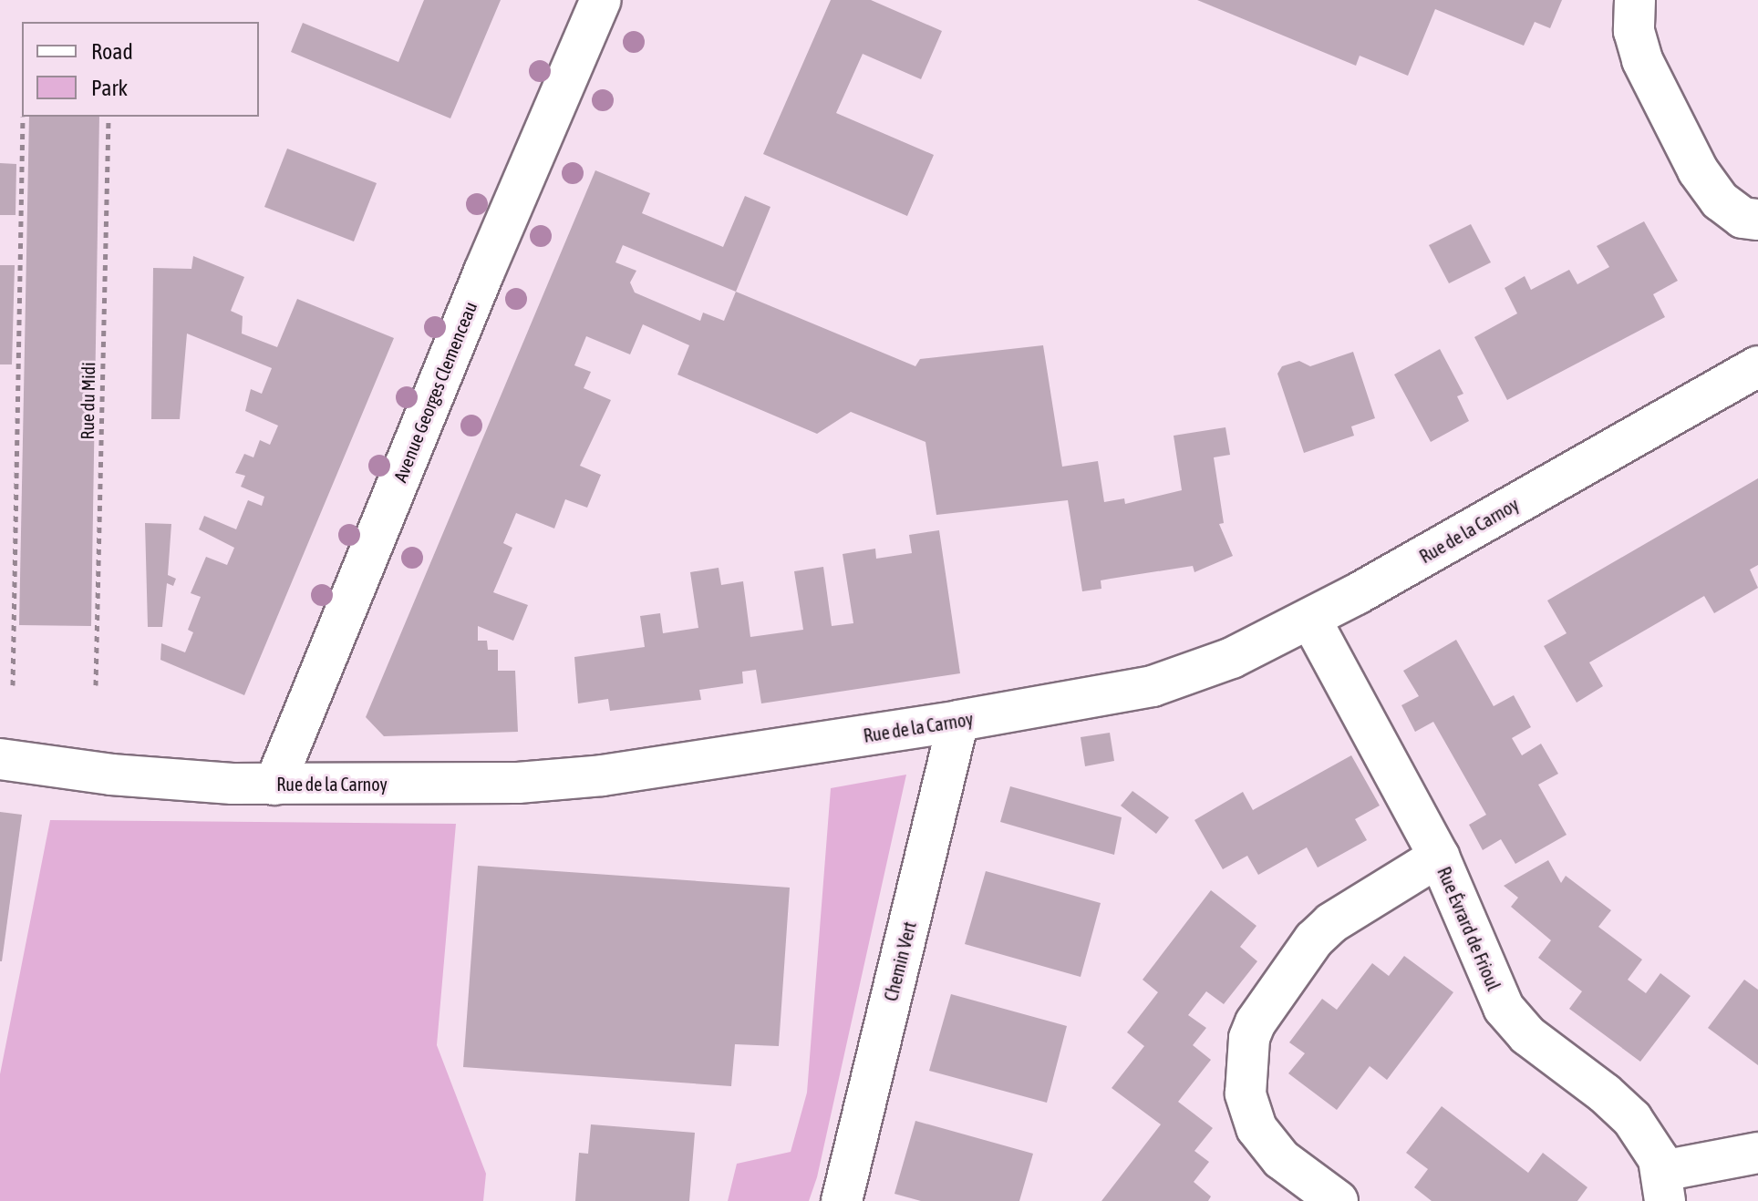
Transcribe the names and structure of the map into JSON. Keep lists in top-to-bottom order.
{
  "streets": {
    "street": [
      "Avenue Georges Clemenceau",
      "Rue de la Carnoy",
      "Rue Évrard de Frioul",
      "Chemin Vert"
    ],
    "path": ["Rue du Midi"]
  },
  "crossings": [
    ["Avenue Georges Clemenceau", "Rue de la Carnoy"],
    ["Rue de la Carnoy", "Rue Évrard de Frioul"],
    ["Rue de la Carnoy", "Chemin Vert"]
  ],
  "legend": ["Road", "Park"]
}
